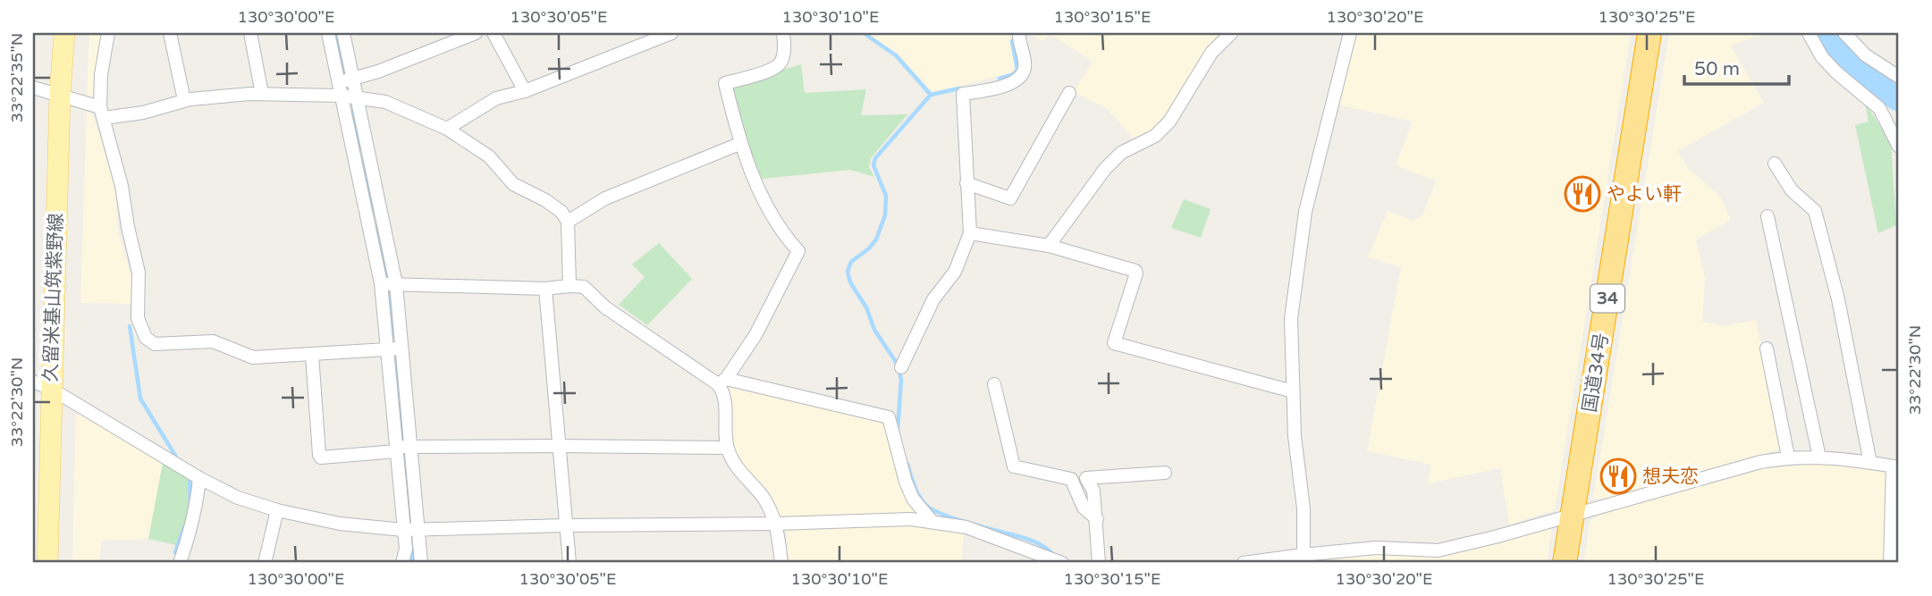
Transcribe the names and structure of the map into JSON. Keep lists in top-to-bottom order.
{
  "streets": {
    "highway": ["34", "国道34号"],
    "main road": ["久留米基山筑紫野線"]
  },
  "places": {
    "restaurant": ["やよい軒", "想夫恋"]
  },
  "scale_bar": "50 m",
  "coordinates": [
    "130°30'00\"E",
    "130°30'05\"E",
    "130°30'10\"E",
    "130°30'15\"E",
    "130°30'20\"E",
    "130°30'25\"E",
    "33°22'35\"N",
    "33°22'30\"N"
  ]
}
